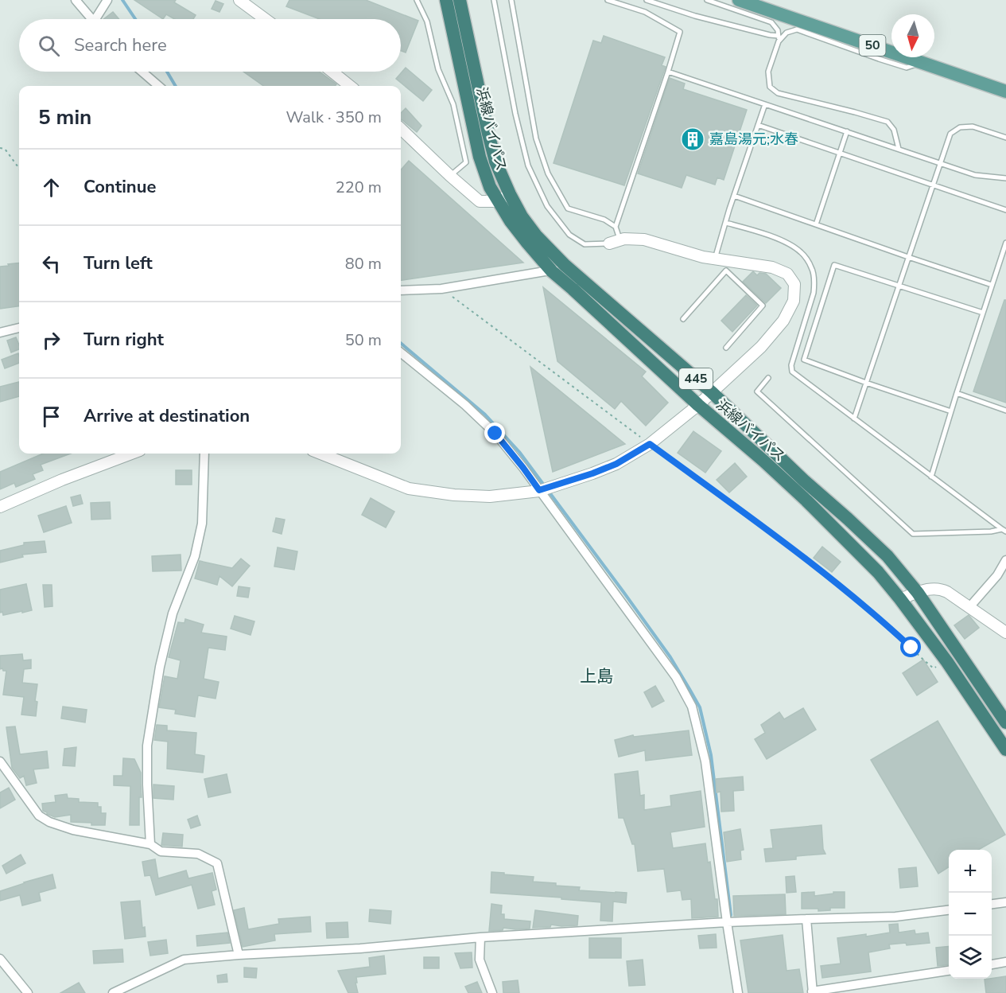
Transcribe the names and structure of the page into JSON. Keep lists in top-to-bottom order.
{
  "streets": {
    "highway": ["浜線バイパス", "445"],
    "main road": ["50"]
  },
  "districts": ["上島"],
  "places": {
    "building": ["嘉島湯元;水春"]
  },
  "north": "bottom",
  "page": {
    "search": "Search here",
    "heading": ["5 min", "Walk · 350 m"],
    "list": [
      ["Continue", "220 m"],
      ["Turn left", "80 m"],
      ["Turn right", "50 m"],
      "Arrive at destination"
    ],
    "map_buttons": ["+", "−"]
  }
}
